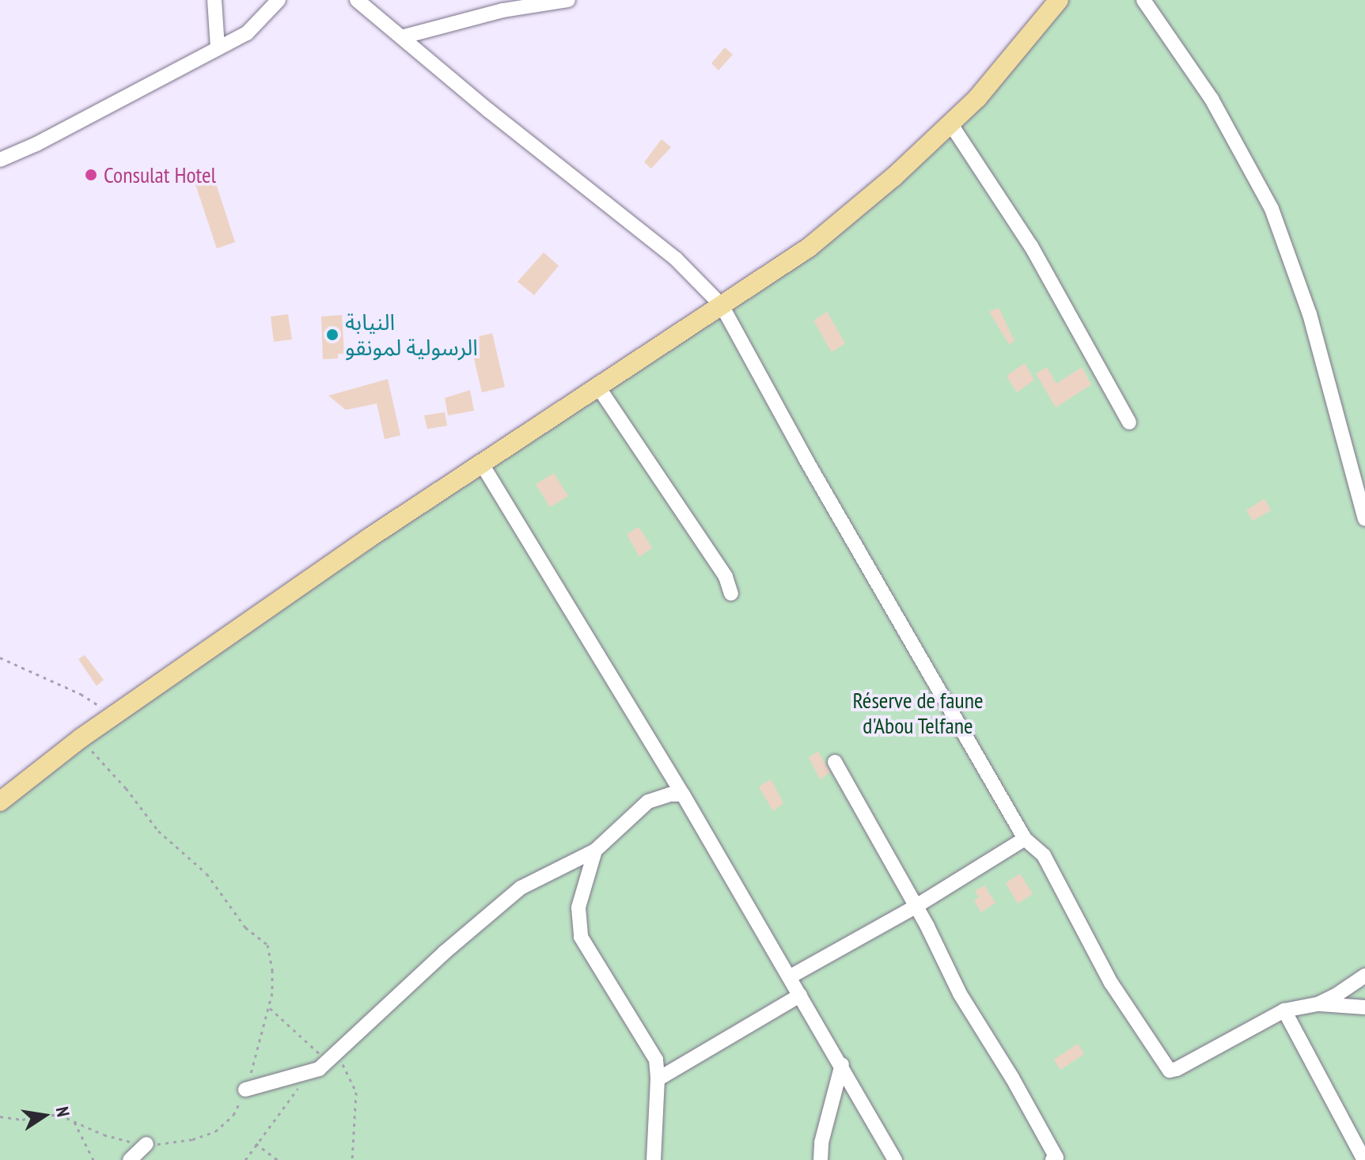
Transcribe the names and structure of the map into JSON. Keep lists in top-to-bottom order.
{
  "parks": ["Réserve de faune d'Abou Telfane"],
  "places": ["Consulat Hotel", "النيابة الرسولية لمونقو"],
  "north": "right"
}
